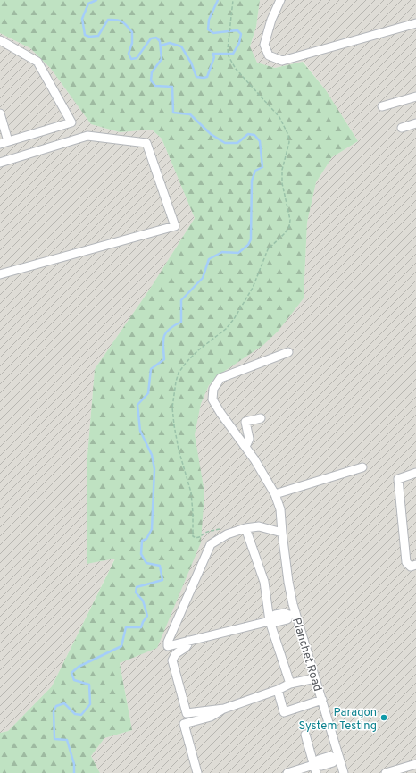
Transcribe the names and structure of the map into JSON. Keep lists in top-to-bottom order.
{
  "streets": {
    "street": ["Planchet Road"]
  },
  "places": ["Paragon System Testing"]
}
